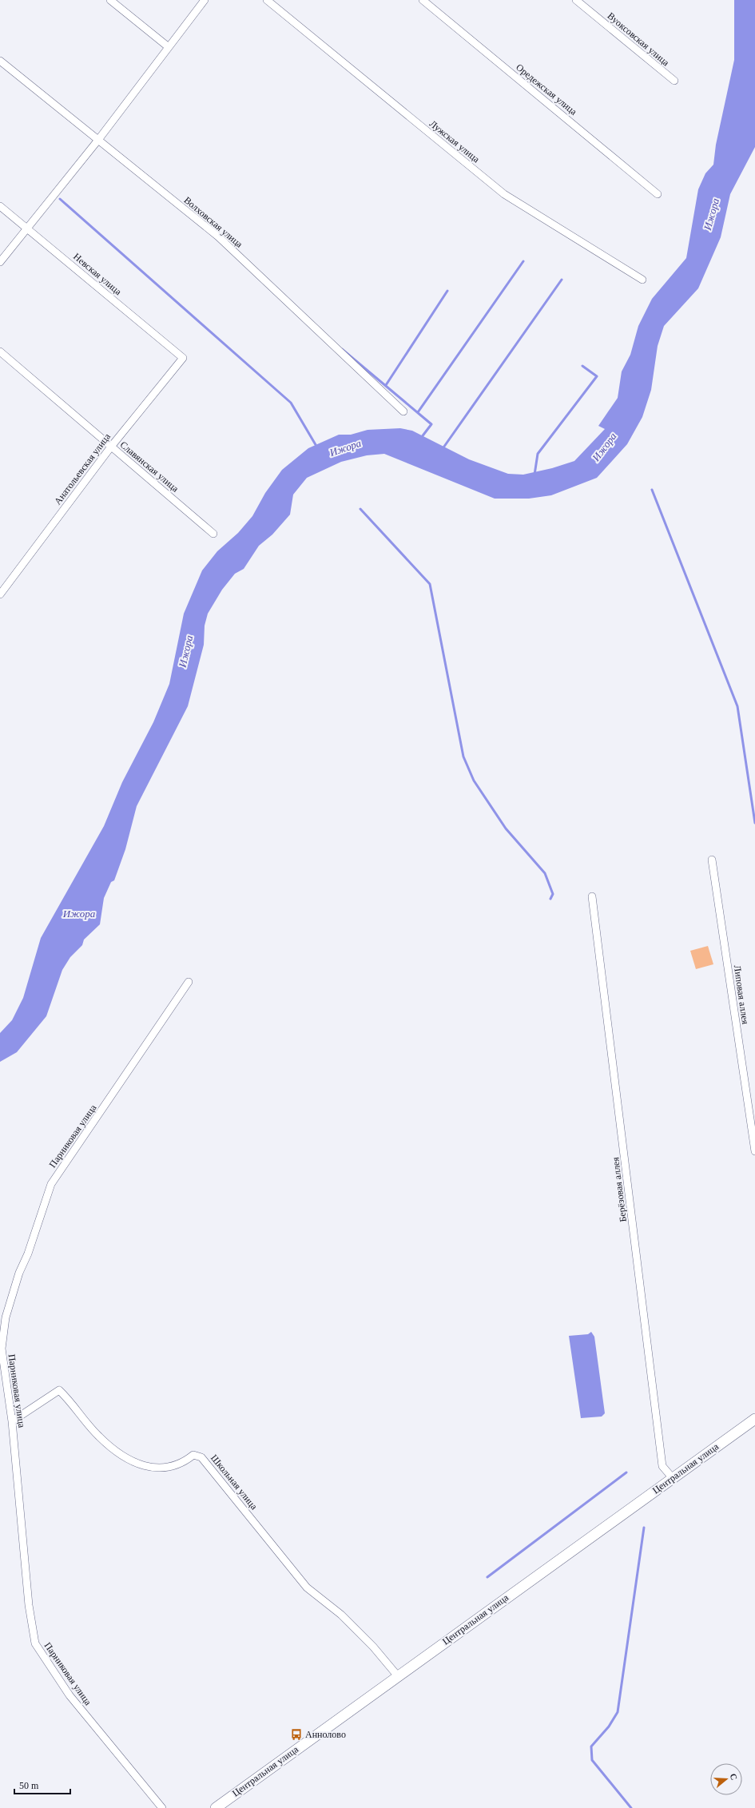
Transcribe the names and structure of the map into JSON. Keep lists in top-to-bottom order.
{
  "streets": {
    "main road": ["Центральная улица"],
    "street": [
      "Вуоксовская улица",
      "Оредежская улица",
      "Лужская улица",
      "Волховская улица",
      "Невская улица",
      "Славянская улица",
      "Анатольевская улица",
      "Липовая аллея",
      "Парниковая улица",
      "Берёзовая аллея",
      "Школьная улица"
    ]
  },
  "crossings": [
    ["Невская улица", "Анатольевская улица"],
    ["Славянская улица", "Анатольевская улица"],
    ["Парниковая улица", "Школьная улица"],
    ["Берёзовая аллея", "Центральная улица"],
    ["Центральная улица", "Школьная улица"]
  ],
  "water": ["Ижора"],
  "places": {
    "bus stop": ["Аннолово"]
  },
  "scale_bar": "50 m",
  "north": "right"
}
